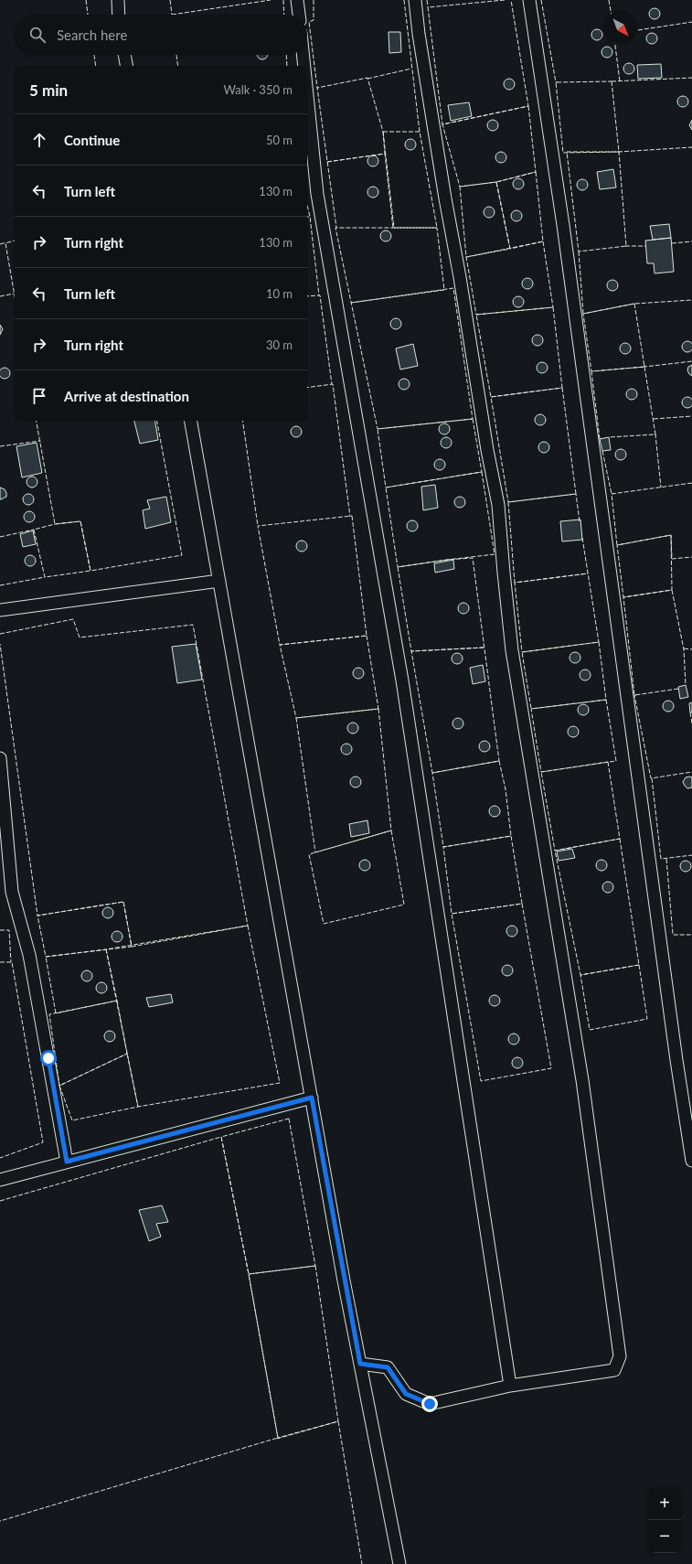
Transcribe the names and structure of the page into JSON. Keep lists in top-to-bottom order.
{
  "north": "bottom right",
  "page": {
    "search": "Search here",
    "heading": ["5 min", "Walk · 350 m"],
    "list": [
      ["Continue", "50 m"],
      ["Turn left", "130 m"],
      ["Turn right", "130 m"],
      ["Turn left", "10 m"],
      ["Turn right", "30 m"],
      "Arrive at destination"
    ],
    "map_buttons": ["+", "−"]
  }
}
